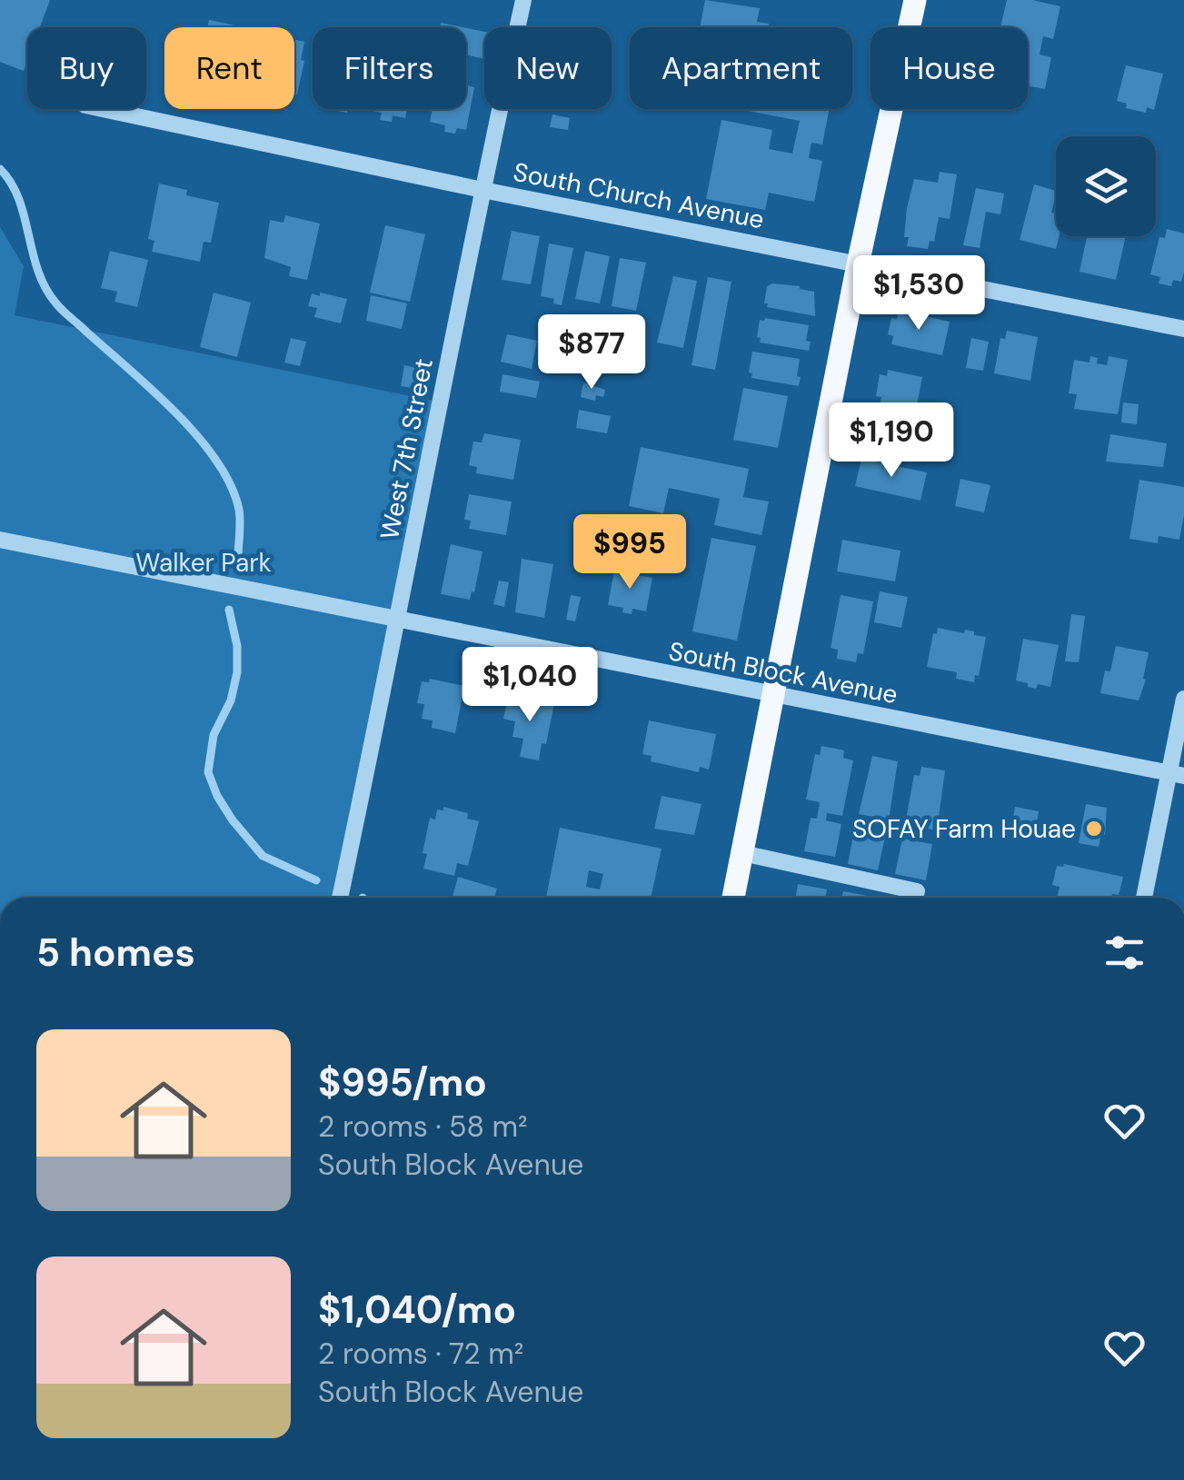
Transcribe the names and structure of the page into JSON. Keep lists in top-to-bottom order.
{
  "streets": {
    "street": ["South Church Avenue", "West 7th Street", "South Block Avenue"]
  },
  "crossings": [
    ["South Church Avenue", "West 7th Street"],
    ["West 7th Street", "South Block Avenue"]
  ],
  "parks": ["Walker Park"],
  "places": ["SOFAY Farm Houae"],
  "page": {
    "chip": [
      "Buy",
      "Rent",
      "Filters",
      "New",
      "Apartment",
      "House"
    ],
    "price": [
      "$1,530",
      "$877",
      "$1,190",
      "$995",
      "$1,040"
    ],
    "heading": "5 homes",
    "list": [
      {
        "name": "$995/mo",
        "note": "2 rooms · 58 m² · South Block Avenue"
      },
      {
        "name": "$1,040/mo",
        "note": "2 rooms · 72 m² · South Block Avenue"
      }
    ]
  }
}
